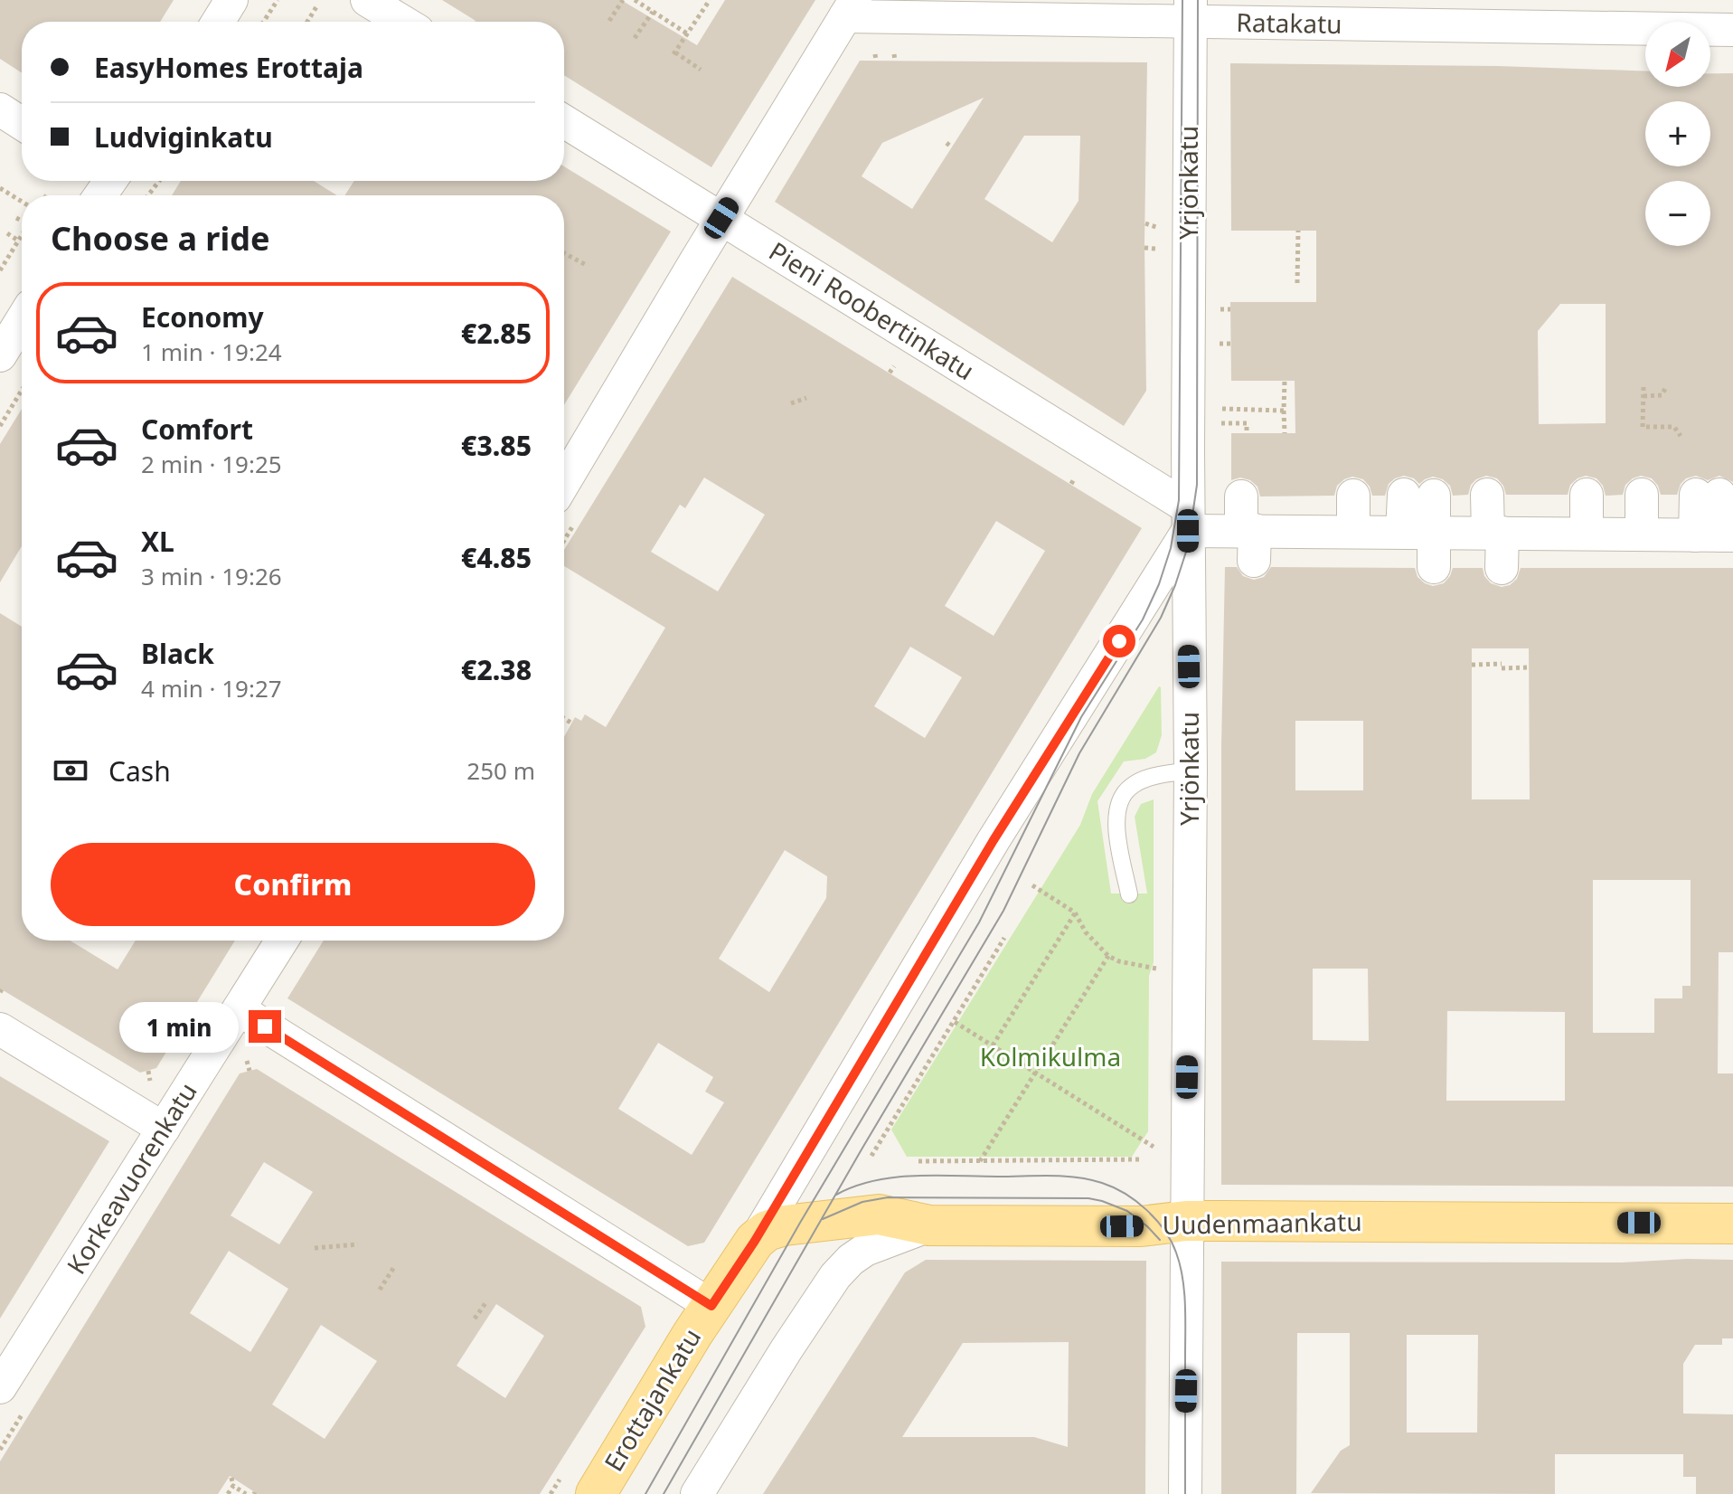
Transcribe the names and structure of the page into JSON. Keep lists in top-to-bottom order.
{
  "streets": {
    "main road": ["Uudenmaankatu", "Erottajankatu"],
    "street": [
      "Ratakatu",
      "Yrjönkatu",
      "Pieni Roobertinkatu",
      "Korkeavuorenkatu"
    ]
  },
  "crossings": [
    ["Ratakatu", "Yrjönkatu"],
    ["Yrjönkatu", "Pieni Roobertinkatu"],
    ["Yrjönkatu", "Uudenmaankatu"],
    ["Yrjönkatu", "Erottajankatu"],
    ["Pieni Roobertinkatu", "Erottajankatu"],
    ["Uudenmaankatu", "Erottajankatu"]
  ],
  "parks": ["Kolmikulma"],
  "north": "bottom left",
  "page": {
    "map_buttons": ["+", "−"],
    "banner": ["EasyHomes Erottaja", "Ludviginkatu"],
    "heading": "Choose a ride",
    "list": [
      {
        "name": "Economy",
        "note": "1 min · 19:24",
        "value": "€2.85"
      },
      {
        "name": "Comfort",
        "note": "2 min · 19:25",
        "value": "€3.85"
      },
      {
        "name": "XL",
        "note": "3 min · 19:26",
        "value": "€4.85"
      },
      {
        "name": "Black",
        "note": "4 min · 19:27",
        "value": "€2.38"
      }
    ],
    "pay": ["Cash", "250 m"],
    "buttons": "Confirm",
    "bubble": "1 min"
  }
}
